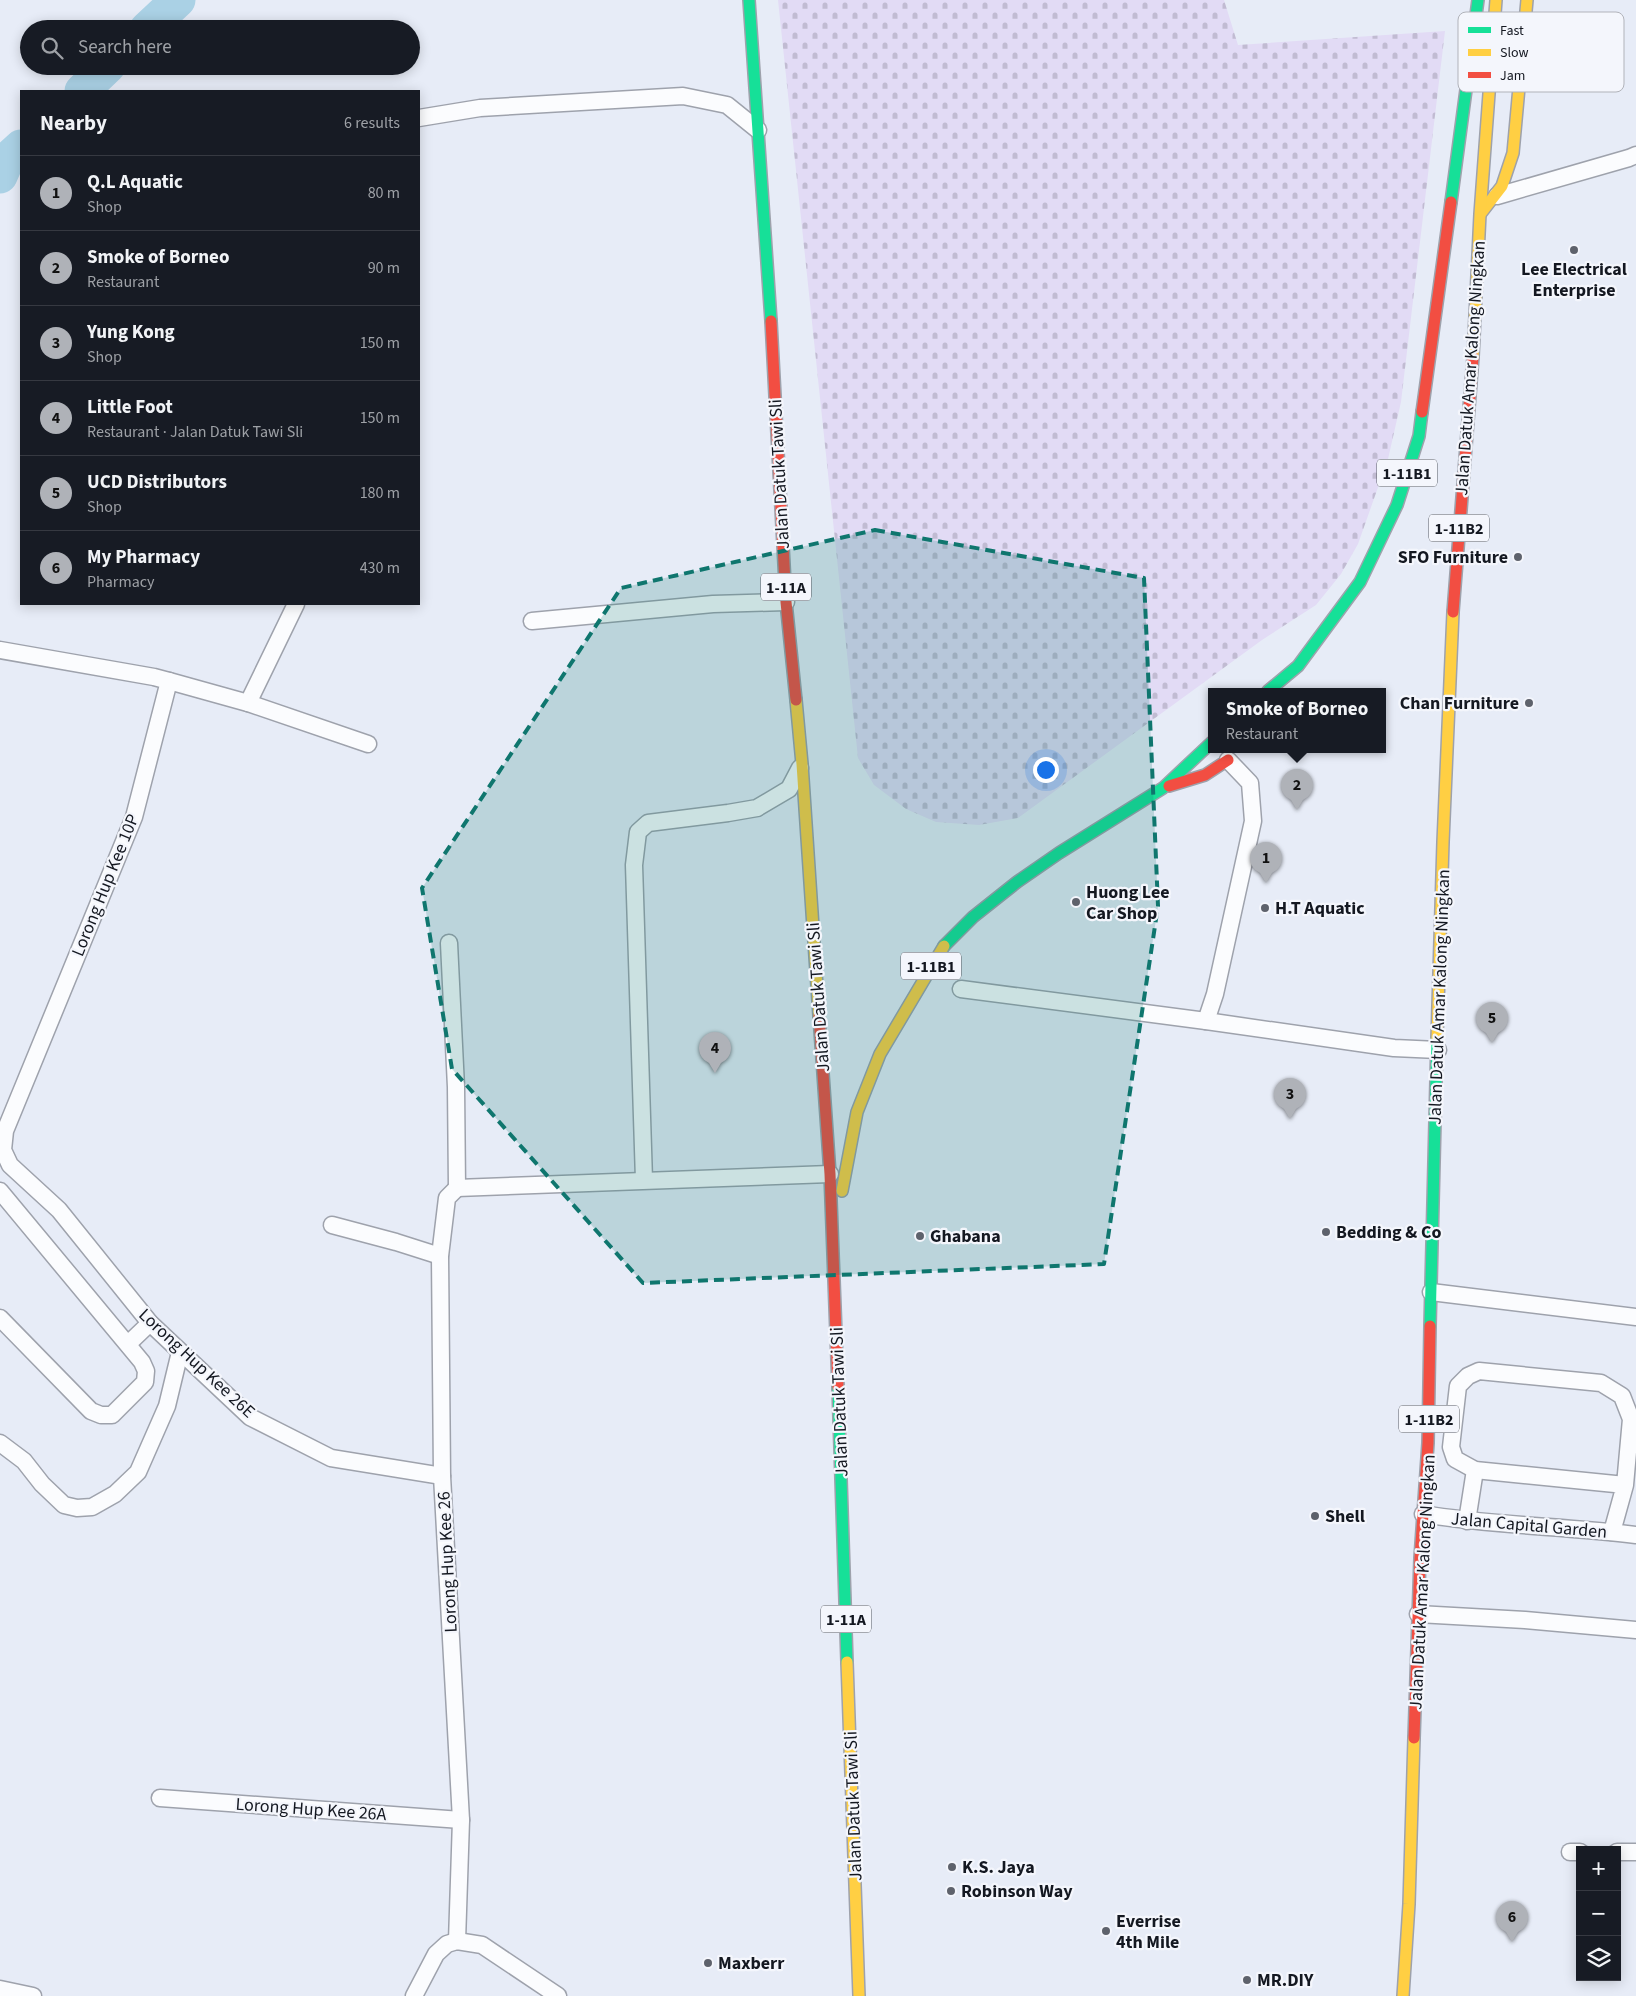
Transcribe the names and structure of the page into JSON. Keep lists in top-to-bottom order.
{
  "streets": {
    "highway": [
      "Jalan Datuk Amar Kalong Ningkan",
      "1-11B1",
      "Jalan Datuk Tawi Sli",
      "1-11B2",
      "1-11A"
    ],
    "street": [
      "Lorong Hup Kee 10P",
      "Lorong Hup Kee 26E",
      "Jalan Capital Garden",
      "Lorong Hup Kee 26",
      "Lorong Hup Kee 26A"
    ]
  },
  "crossings": [
    ["Jalan Datuk Amar Kalong Ningkan", "Jalan Capital Garden"],
    ["1-11B1", "Jalan Datuk Tawi Sli"],
    ["Lorong Hup Kee 10P", "Lorong Hup Kee 26E"],
    ["Lorong Hup Kee 26E", "Lorong Hup Kee 26"],
    ["Lorong Hup Kee 26", "Lorong Hup Kee 26A"]
  ],
  "places": [
    "Lee Electrical Enterprise",
    "SFO Furniture",
    "Chan Furniture",
    "Huong Lee Car Shop",
    "H.T Aquatic",
    "Bedding & Co",
    "Ghabana",
    "Shell",
    "K.S. Jaya",
    "Robinson Way",
    "Everrise 4th Mile",
    "Maxberr",
    "MR.DIY"
  ],
  "legend": ["Fast", "Slow", "Jam"],
  "page": {
    "search": "Search here",
    "heading": ["Nearby", "6 results"],
    "list": [
      {
        "mark": "1",
        "name": "Q.L Aquatic",
        "note": "Shop",
        "value": "80 m"
      },
      {
        "mark": "2",
        "name": "Smoke of Borneo",
        "note": "Restaurant",
        "value": "90 m"
      },
      {
        "mark": "3",
        "name": "Yung Kong",
        "note": "Shop",
        "value": "150 m"
      },
      {
        "mark": "4",
        "name": "Little Foot",
        "note": "Restaurant · Jalan Datuk Tawi Sli",
        "value": "150 m"
      },
      {
        "mark": "5",
        "name": "UCD Distributors",
        "note": "Shop",
        "value": "180 m"
      },
      {
        "mark": "6",
        "name": "My Pharmacy",
        "note": "Pharmacy",
        "value": "430 m"
      }
    ],
    "popup": ["Smoke of Borneo", "Restaurant"],
    "pins": [
      "2",
      "1",
      "5",
      "4",
      "3",
      "6"
    ],
    "map_buttons": ["+", "−"]
  }
}
